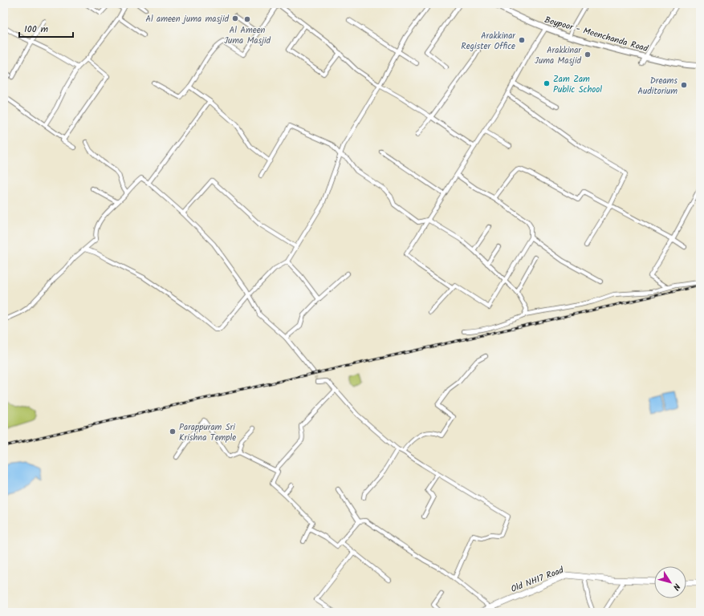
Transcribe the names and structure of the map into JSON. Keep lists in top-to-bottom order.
{
  "streets": {
    "main road": ["Beypoor - Meenchanda Road", "Old NH17 Road"]
  },
  "places": [
    "Al ameen juma masjid",
    "Al Ameen Juma Masjid",
    "Arakkinar Register Office",
    "Arakkinar Juma Masjid",
    "Zam Zam Public School",
    "Dreams Auditorium",
    "Parappuram Sri Krishna Temple"
  ],
  "scale_bar": "100 m",
  "north": "bottom right"
}
